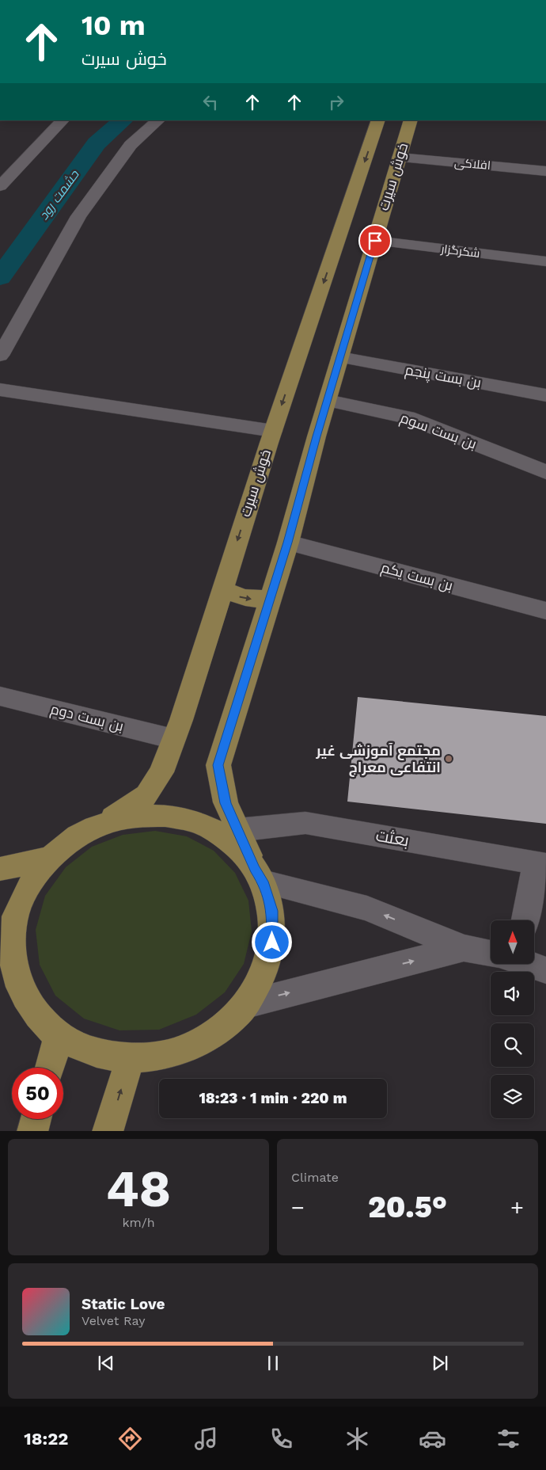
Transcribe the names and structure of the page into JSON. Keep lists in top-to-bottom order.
{
  "streets": {
    "main road": ["خوش سیرت"],
    "street": [
      "افلاکی",
      "شکرگزار",
      "بن بست پنجم",
      "بن بست سوم",
      "بن بست یکم",
      "بن بست دوم",
      "بعثت"
    ]
  },
  "crossings": [
    ["افلاکی", "خوش سیرت"],
    ["خوش سیرت", "شکرگزار"],
    ["خوش سیرت", "بن بست پنجم"],
    ["خوش سیرت", "بن بست سوم"],
    ["خوش سیرت", "بن بست یکم"],
    ["خوش سیرت", "بن بست دوم"],
    ["خوش سیرت", "بعثت"]
  ],
  "water": ["حشمت رود"],
  "places": ["مجتمع آموزشی غیر انتفاعی معراج"],
  "north": "top",
  "page": {
    "turn": ["10 m", "خوش سیرت"],
    "limit": "50",
    "trip": "18:23 · 1 min · 220 m",
    "tile": [
      ["48", "km/h"],
      "Climate"
    ],
    "heat": ["−", "20.5°", "+"],
    "song": ["Static Love", "Velvet Ray"],
    "tabs": "18:22"
  }
}
